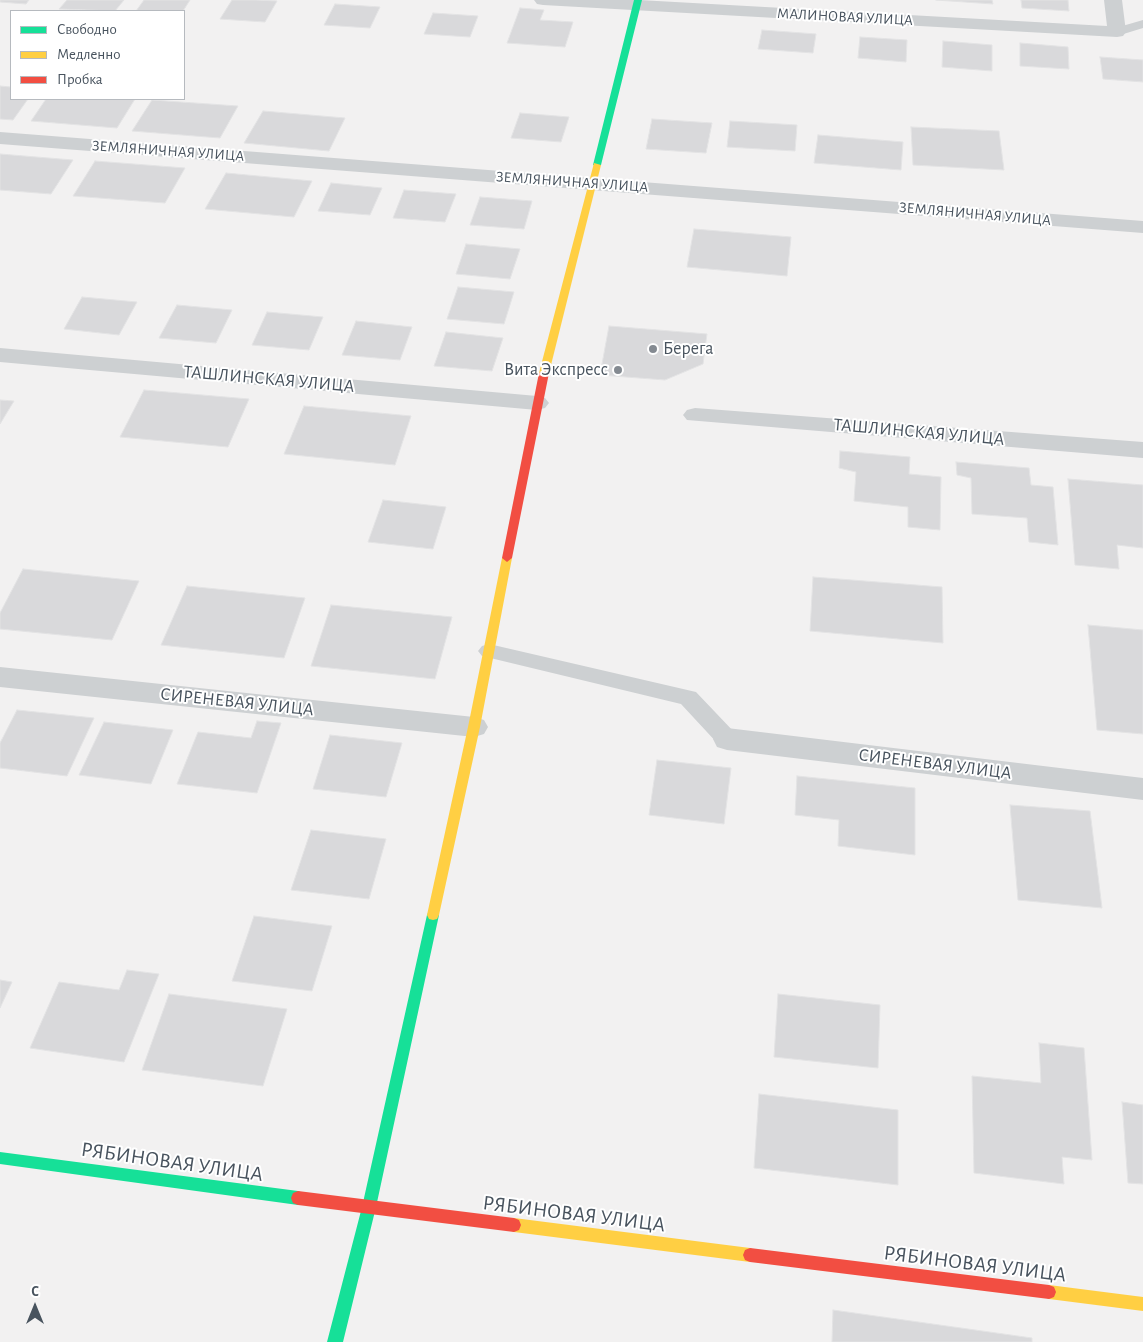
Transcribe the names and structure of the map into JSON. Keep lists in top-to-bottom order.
{
  "streets": {
    "street": [
      "МАЛИНОВАЯ УЛИЦА",
      "ЗЕМЛЯНИЧНАЯ УЛИЦА",
      "ТАШЛИНСКАЯ УЛИЦА",
      "СИРЕНЕВАЯ УЛИЦА",
      "РЯБИНОВАЯ УЛИЦА"
    ]
  },
  "places": ["Берега", "Вита Экспресс"],
  "legend": ["Свободно", "Медленно", "Пробка"],
  "north": "top"
}
